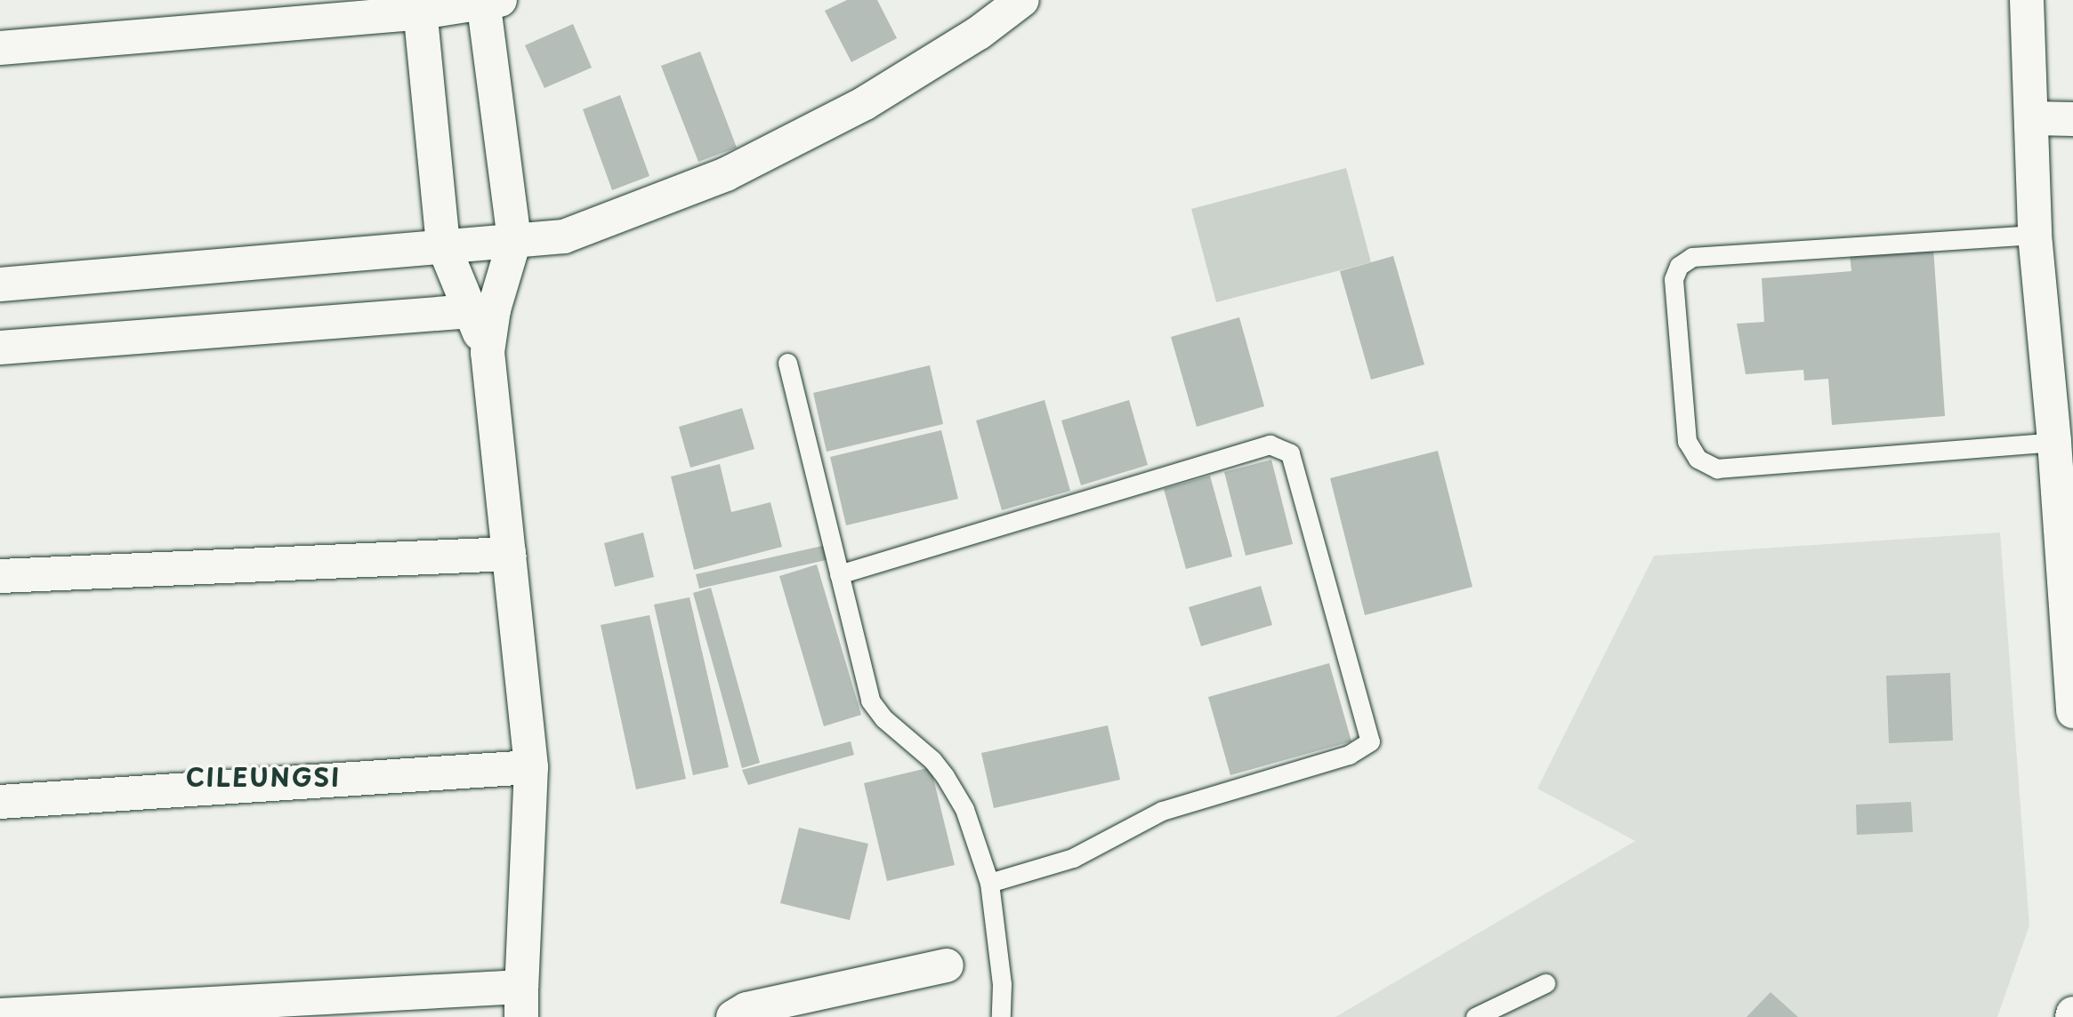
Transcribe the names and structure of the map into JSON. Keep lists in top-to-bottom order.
{
  "districts": ["CILEUNGSI"]
}
